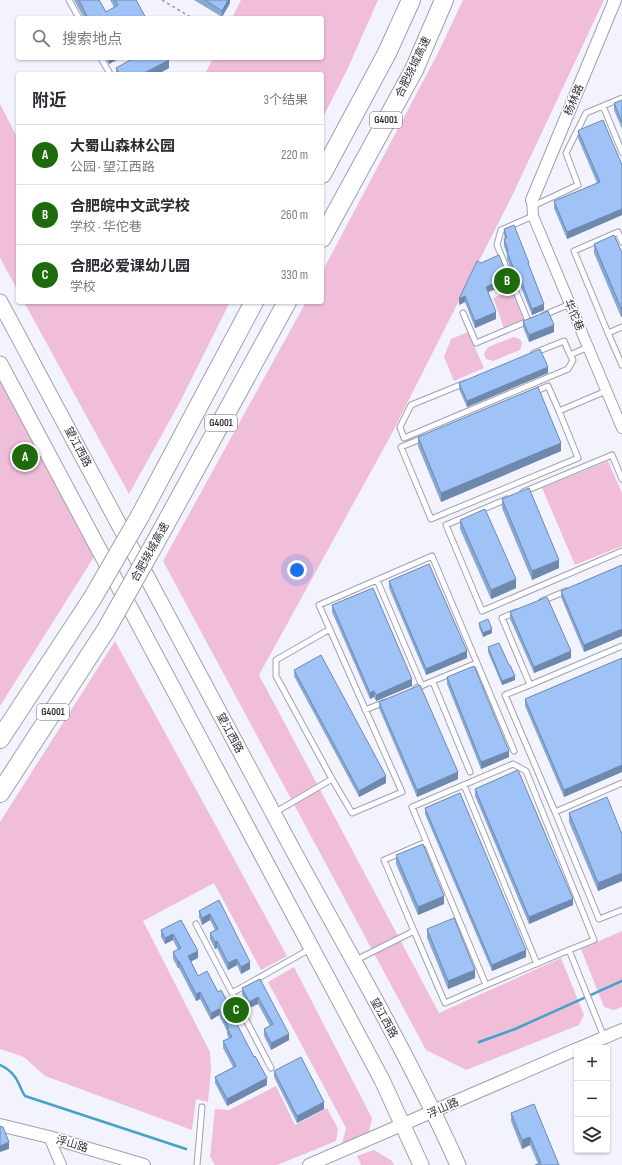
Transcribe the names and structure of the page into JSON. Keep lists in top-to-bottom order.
{
  "streets": {
    "highway": ["合肥绕城高速", "G4001"],
    "main road": ["望江西路"],
    "street": ["杨林路", "华佗巷", "浮山路"]
  },
  "crossings": [
    ["杨林路", "华佗巷"],
    ["望江西路", "浮山路"]
  ],
  "page": {
    "search": "搜索地点",
    "heading": ["附近", "3个结果"],
    "list": [
      {
        "mark": "A",
        "name": "大蜀山森林公园",
        "note": "公园 · 望江西路",
        "value": "220 m"
      },
      {
        "mark": "B",
        "name": "合肥皖中文武学校",
        "note": "学校 · 华佗巷",
        "value": "260 m"
      },
      {
        "mark": "C",
        "name": "合肥必爱课幼儿园",
        "note": "学校",
        "value": "330 m"
      }
    ],
    "pins": ["B", "A", "C"],
    "map_buttons": ["+", "−"]
  }
}
